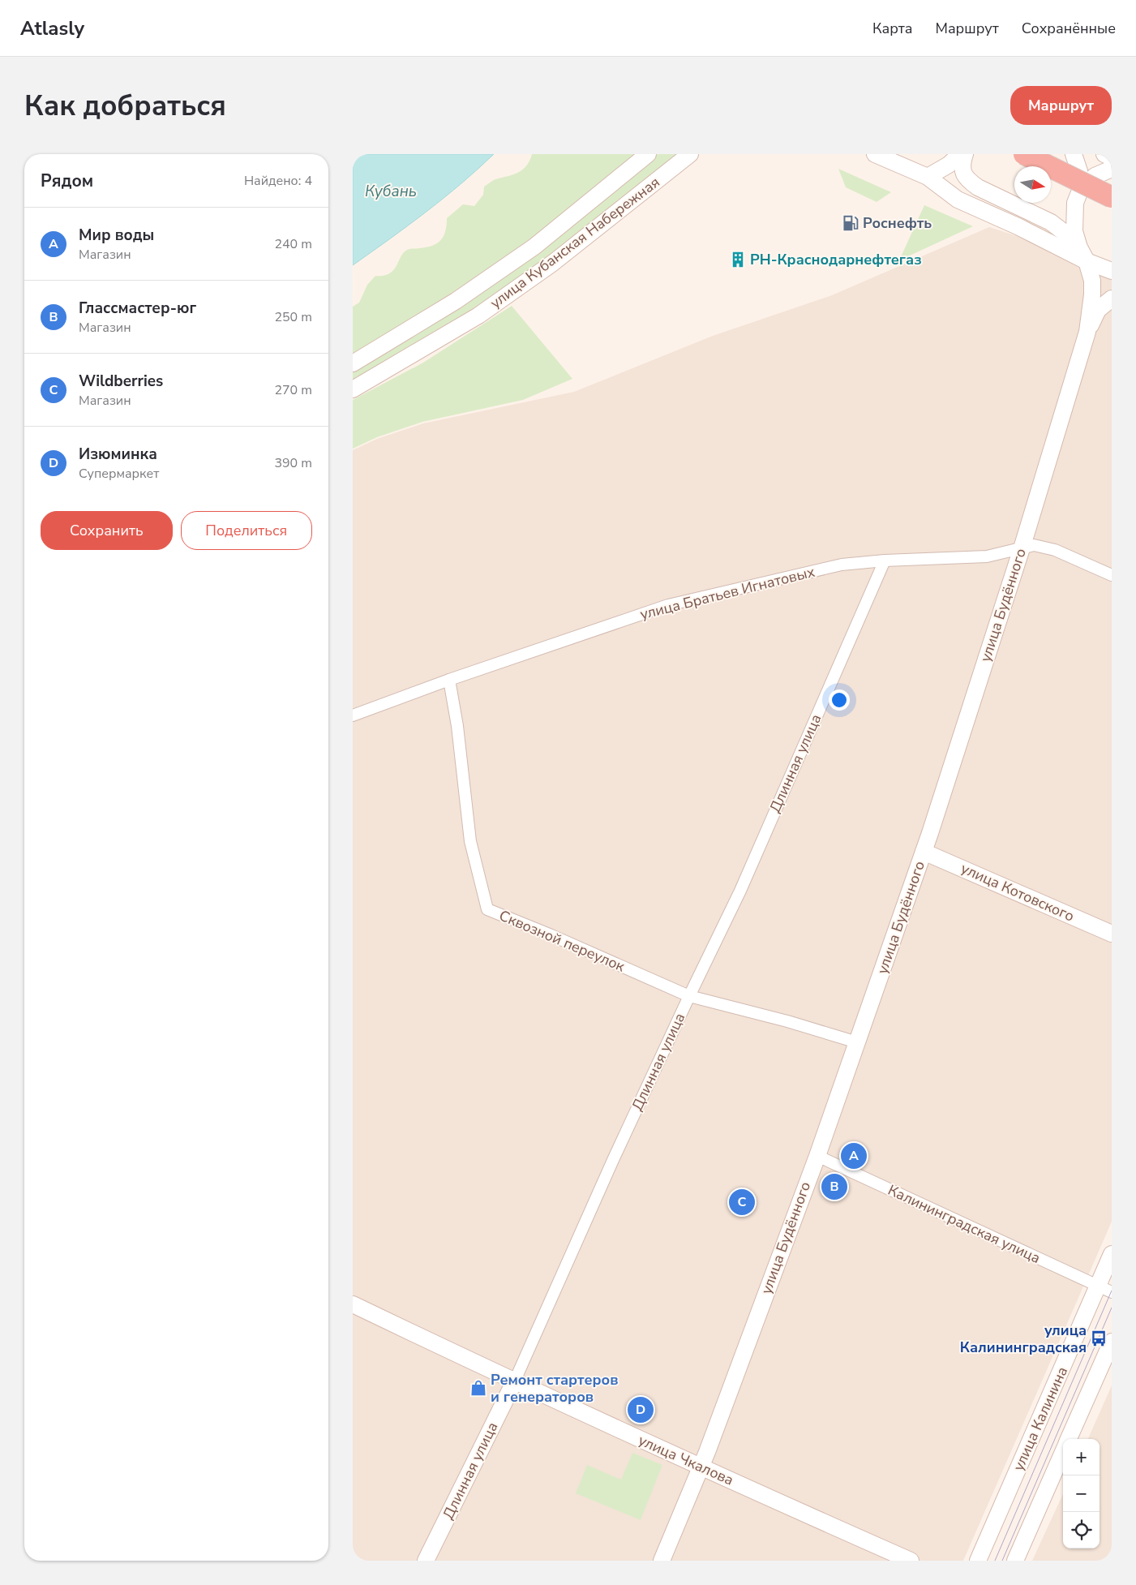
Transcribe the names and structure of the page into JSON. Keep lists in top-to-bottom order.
{
  "streets": {
    "street": [
      "улица Кубанская Набережная",
      "улица Братьев Игнатовых",
      "улица Будённого",
      "Длинная улица",
      "улица Котовского",
      "Сквозной переулок",
      "Калининградская улица",
      "улица Калинина",
      "улица Чкалова"
    ]
  },
  "crossings": [
    ["улица Братьев Игнатовых", "улица Будённого"],
    ["улица Братьев Игнатовых", "Длинная улица"],
    ["улица Братьев Игнатовых", "Сквозной переулок"],
    ["улица Будённого", "улица Котовского"],
    ["улица Будённого", "Сквозной переулок"],
    ["улица Будённого", "Калининградская улица"],
    ["улица Будённого", "улица Чкалова"],
    ["Длинная улица", "Сквозной переулок"],
    ["Длинная улица", "улица Чкалова"],
    ["Калининградская улица", "улица Калинина"]
  ],
  "water": ["Кубань"],
  "places": {
    "fuel station": ["Роснефть"],
    "building": ["РН-Краснодарнефтегаз"],
    "bus stop": ["улица Калининградская"],
    "shop": ["Ремонт стартеров и генераторов"]
  },
  "north": "right",
  "page": {
    "header": "Atlasly",
    "nav": ["Карта", "Маршрут", "Сохранённые"],
    "buttons": [
      "Маршрут",
      ["Сохранить", "Поделиться"]
    ],
    "title": "Как добраться",
    "heading": ["Рядом", "Найдено: 4"],
    "list": [
      {
        "mark": "A",
        "name": "Мир воды",
        "note": "Магазин",
        "value": "240 m"
      },
      {
        "mark": "B",
        "name": "Глассмастер-юг",
        "note": "Магазин",
        "value": "250 m"
      },
      {
        "mark": "C",
        "name": "Wildberries",
        "note": "Магазин",
        "value": "270 m"
      },
      {
        "mark": "D",
        "name": "Изюминка",
        "note": "Супермаркет",
        "value": "390 m"
      }
    ],
    "pins": [
      "A",
      "B",
      "C",
      "D"
    ],
    "map_buttons": ["+", "−"]
  }
}
